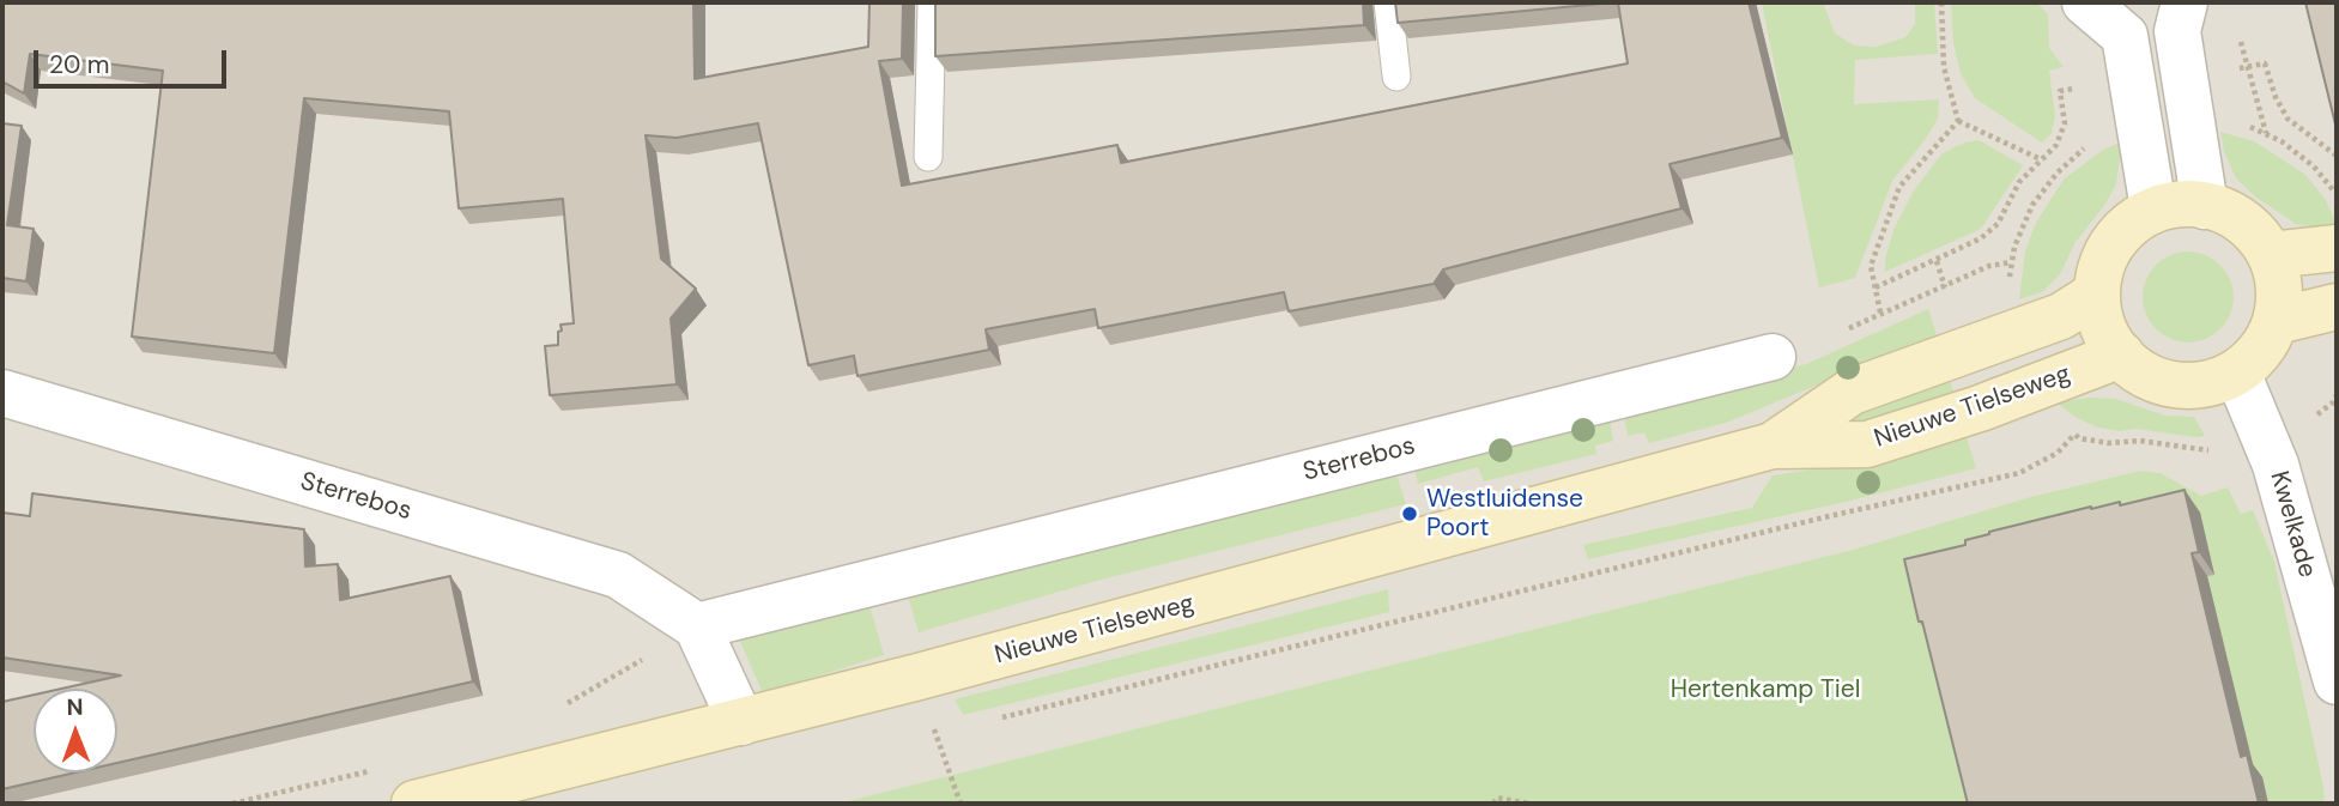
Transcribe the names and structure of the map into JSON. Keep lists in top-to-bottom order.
{
  "streets": {
    "main road": ["Nieuwe Tielseweg"],
    "street": ["Sterrebos", "Kwelkade"]
  },
  "crossings": [
    ["Nieuwe Tielseweg", "Kwelkade"]
  ],
  "parks": ["Hertenkamp Tiel"],
  "places": ["Westluidense Poort"],
  "scale_bar": "20 m",
  "north": "top"
}
